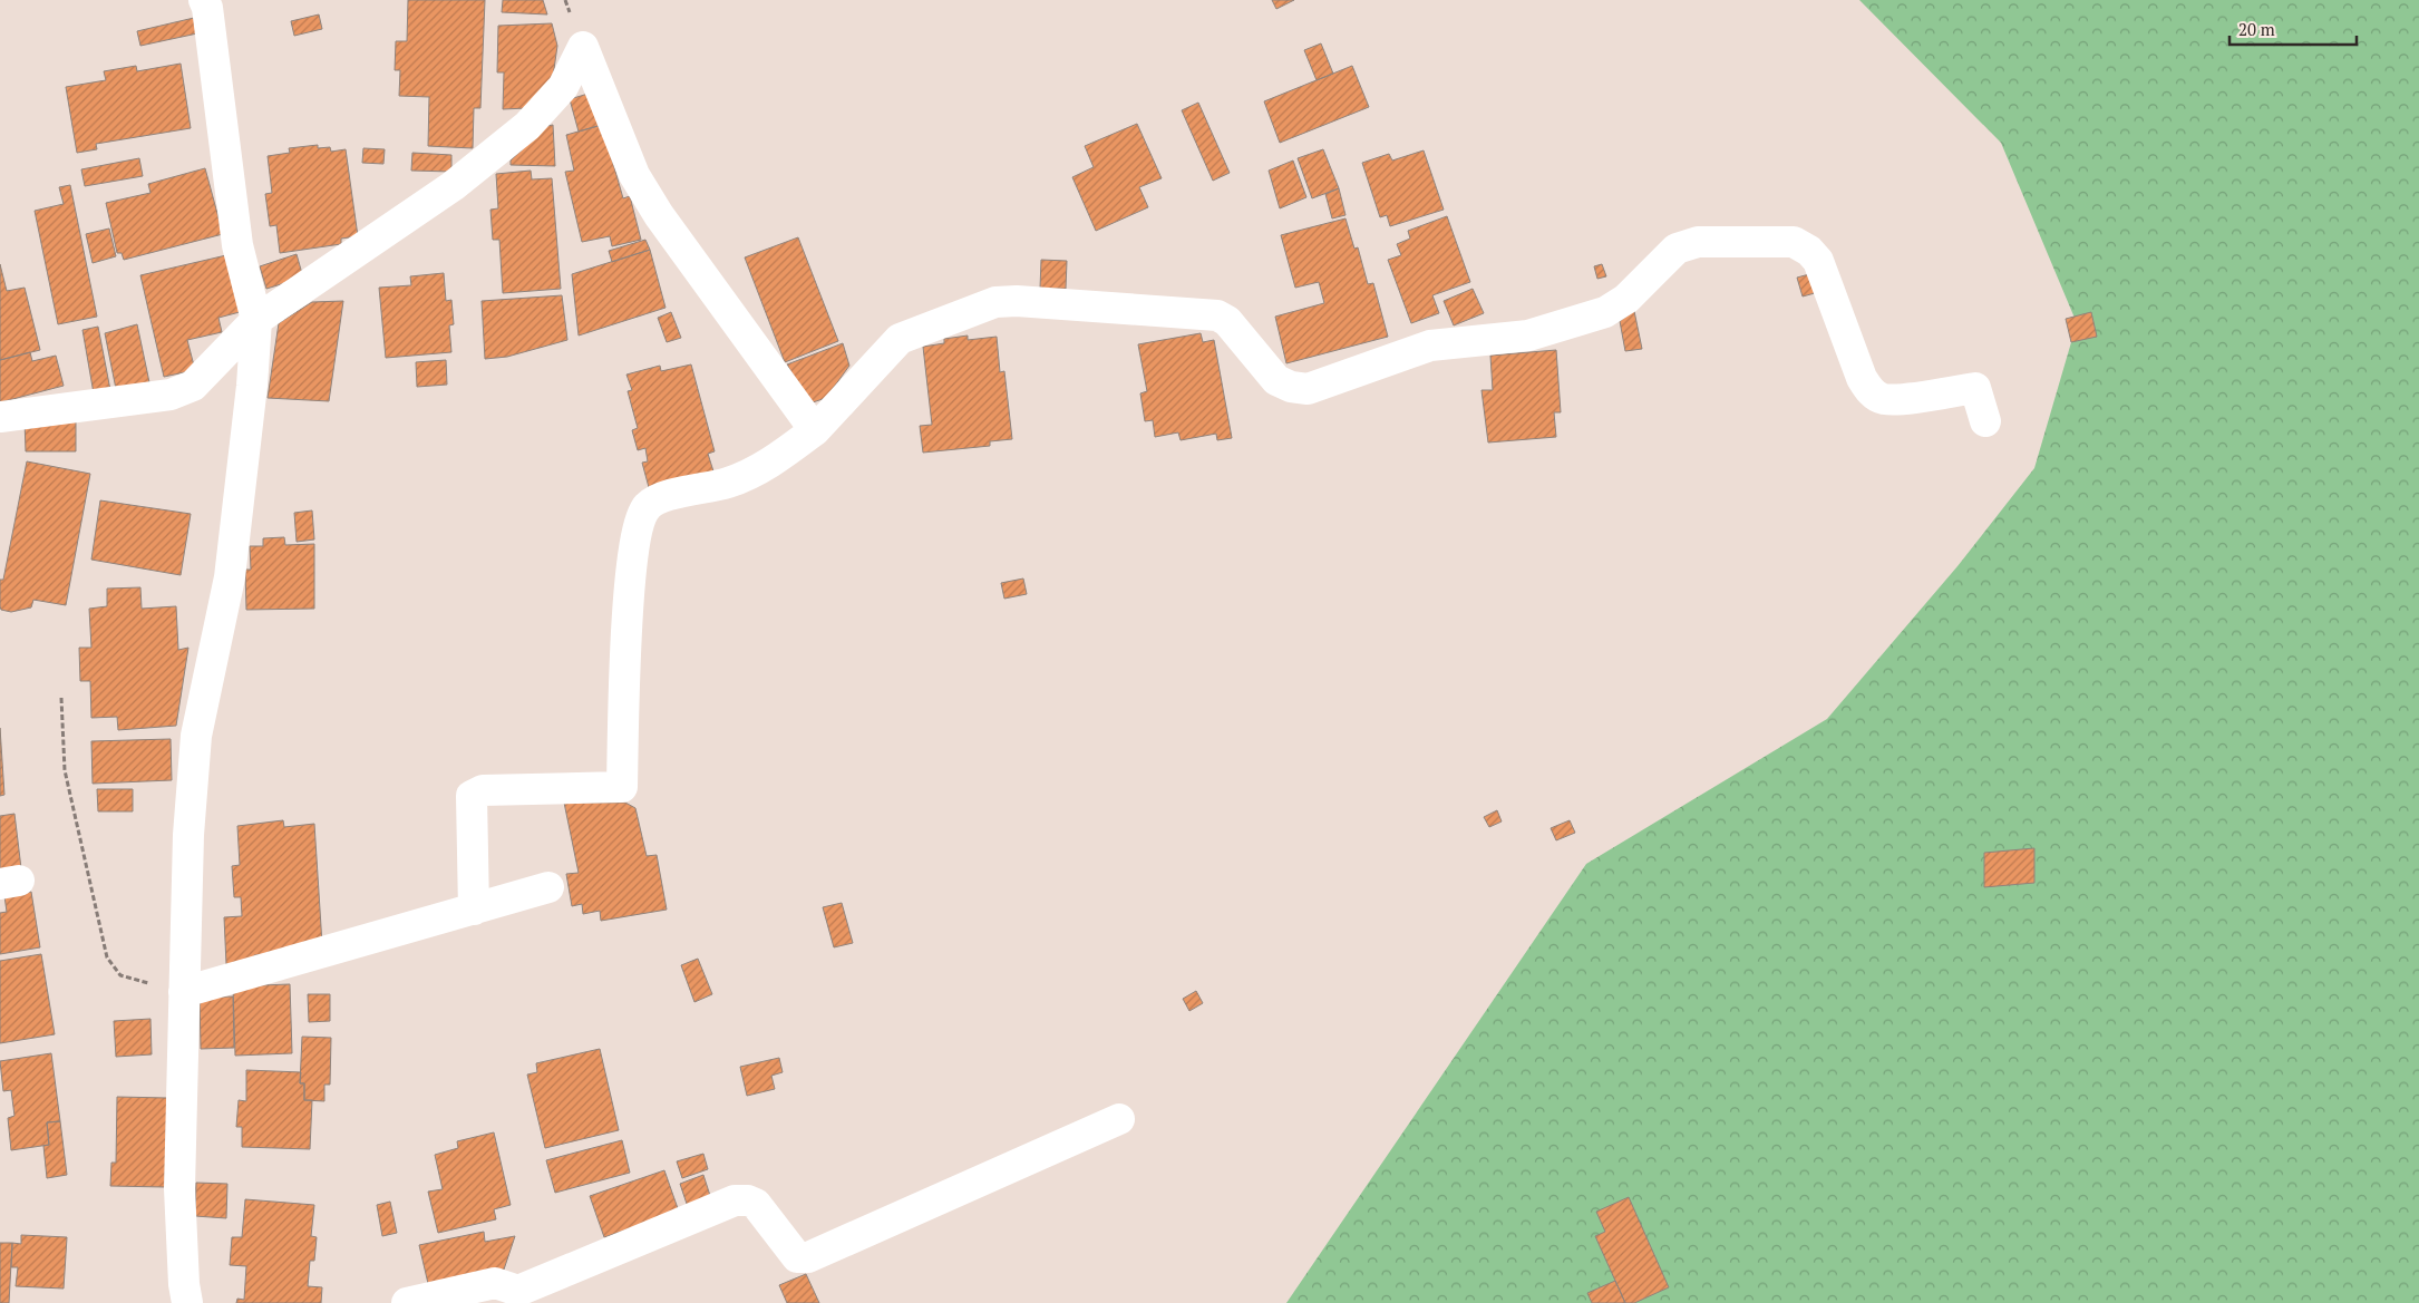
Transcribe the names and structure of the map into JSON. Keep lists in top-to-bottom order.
{
  "scale_bar": "20 m"
}
